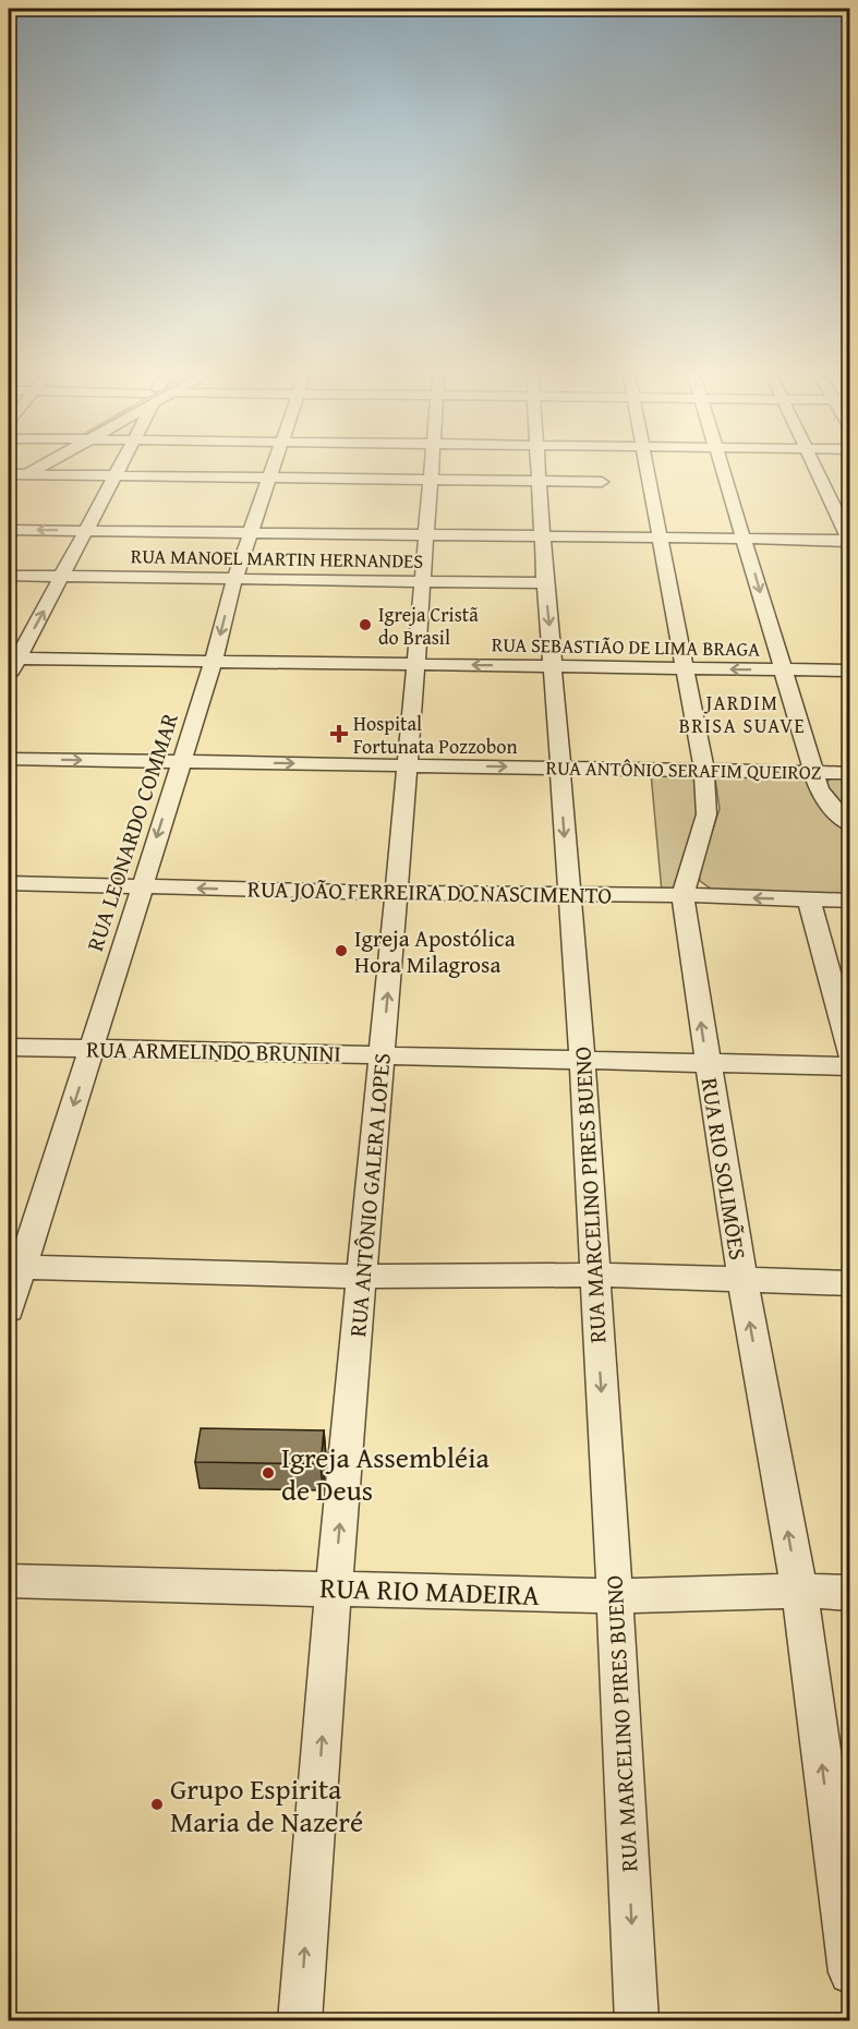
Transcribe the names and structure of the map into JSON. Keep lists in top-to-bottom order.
{
  "streets": {
    "street": [
      "RUA MANOEL MARTIN HERNANDES",
      "RUA SEBASTIÃO DE LIMA BRAGA",
      "RUA ANTÔNIO SERAFIM QUEIROZ",
      "RUA LEONARDO COMMAR",
      "RUA JOÃO FERREIRA DO NASCIMENTO",
      "RUA ARMELINDO BRUNINI",
      "RUA RIO SOLIMÕES",
      "RUA ANTÔNIO GALERA LOPES",
      "RUA MARCELINO PIRES BUENO",
      "RUA RIO MADEIRA"
    ]
  },
  "crossings": [
    ["RUA MANOEL MARTIN HERNANDES", "RUA LEONARDO COMMAR"],
    ["RUA MANOEL MARTIN HERNANDES", "RUA ANTÔNIO GALERA LOPES"],
    ["RUA MANOEL MARTIN HERNANDES", "RUA MARCELINO PIRES BUENO"],
    ["RUA SEBASTIÃO DE LIMA BRAGA", "RUA LEONARDO COMMAR"],
    ["RUA SEBASTIÃO DE LIMA BRAGA", "RUA RIO SOLIMÕES"],
    ["RUA SEBASTIÃO DE LIMA BRAGA", "RUA ANTÔNIO GALERA LOPES"],
    ["RUA SEBASTIÃO DE LIMA BRAGA", "RUA MARCELINO PIRES BUENO"],
    ["RUA ANTÔNIO SERAFIM QUEIROZ", "RUA LEONARDO COMMAR"],
    ["RUA ANTÔNIO SERAFIM QUEIROZ", "RUA RIO SOLIMÕES"],
    ["RUA ANTÔNIO SERAFIM QUEIROZ", "RUA ANTÔNIO GALERA LOPES"],
    ["RUA ANTÔNIO SERAFIM QUEIROZ", "RUA MARCELINO PIRES BUENO"],
    ["RUA LEONARDO COMMAR", "RUA JOÃO FERREIRA DO NASCIMENTO"],
    ["RUA LEONARDO COMMAR", "RUA ARMELINDO BRUNINI"],
    ["RUA JOÃO FERREIRA DO NASCIMENTO", "RUA RIO SOLIMÕES"],
    ["RUA JOÃO FERREIRA DO NASCIMENTO", "RUA ANTÔNIO GALERA LOPES"],
    ["RUA JOÃO FERREIRA DO NASCIMENTO", "RUA MARCELINO PIRES BUENO"],
    ["RUA ARMELINDO BRUNINI", "RUA RIO SOLIMÕES"],
    ["RUA ARMELINDO BRUNINI", "RUA ANTÔNIO GALERA LOPES"],
    ["RUA ARMELINDO BRUNINI", "RUA MARCELINO PIRES BUENO"],
    ["RUA RIO SOLIMÕES", "RUA RIO MADEIRA"],
    ["RUA ANTÔNIO GALERA LOPES", "RUA RIO MADEIRA"],
    ["RUA MARCELINO PIRES BUENO", "RUA RIO MADEIRA"]
  ],
  "one_way": [
    "RUA ANTÔNIO SERAFIM QUEIROZ",
    "RUA LEONARDO COMMAR",
    "RUA JOÃO FERREIRA DO NASCIMENTO",
    "RUA RIO SOLIMÕES",
    "RUA ANTÔNIO GALERA LOPES",
    "RUA MARCELINO PIRES BUENO"
  ],
  "districts": ["JARDIM BRISA SUAVE"],
  "places": {
    "other": [
      "Igreja Cristã do Brasil",
      "Igreja Apostólica Hora Milagrosa",
      "Igreja Assembléia de Deus",
      "Grupo Espirita Maria de Nazeré"
    ],
    "health": ["Hospital Fortunata Pozzobon"]
  }
}
